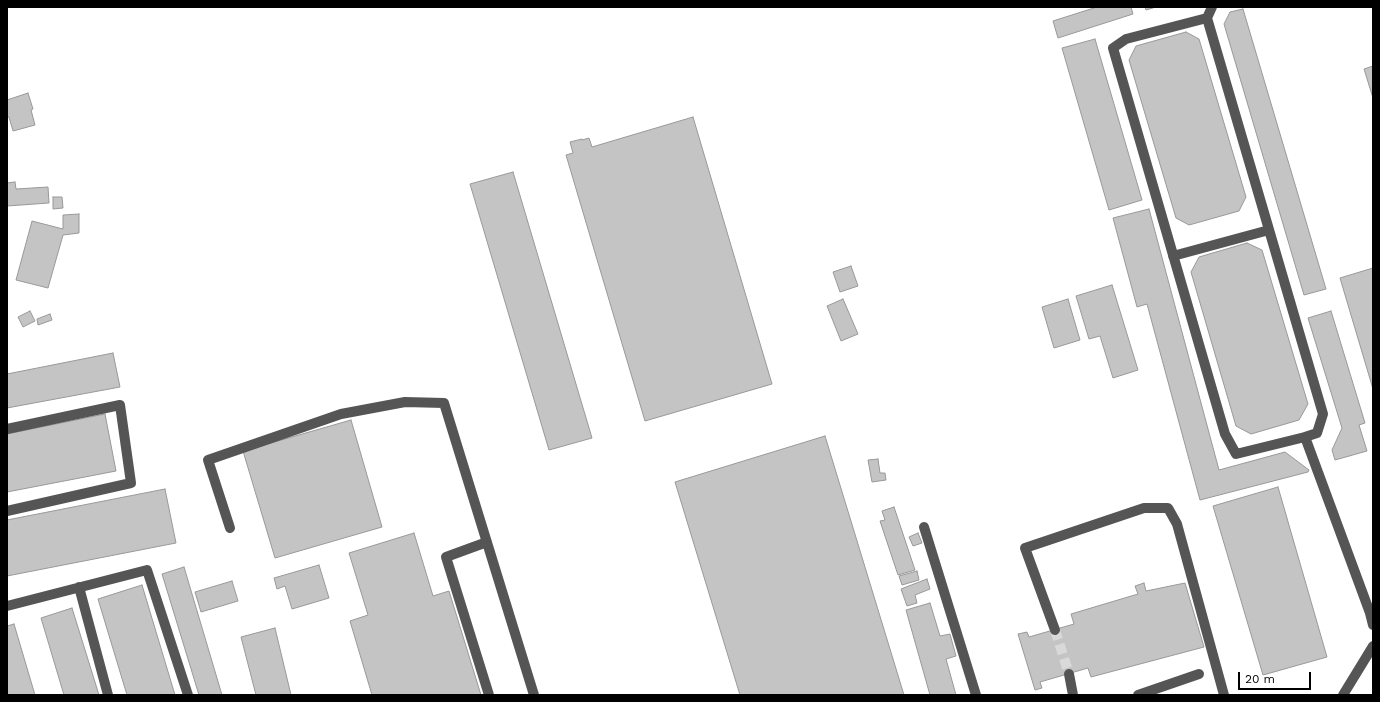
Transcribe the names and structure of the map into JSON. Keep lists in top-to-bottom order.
{
  "scale_bar": "20 m"
}
